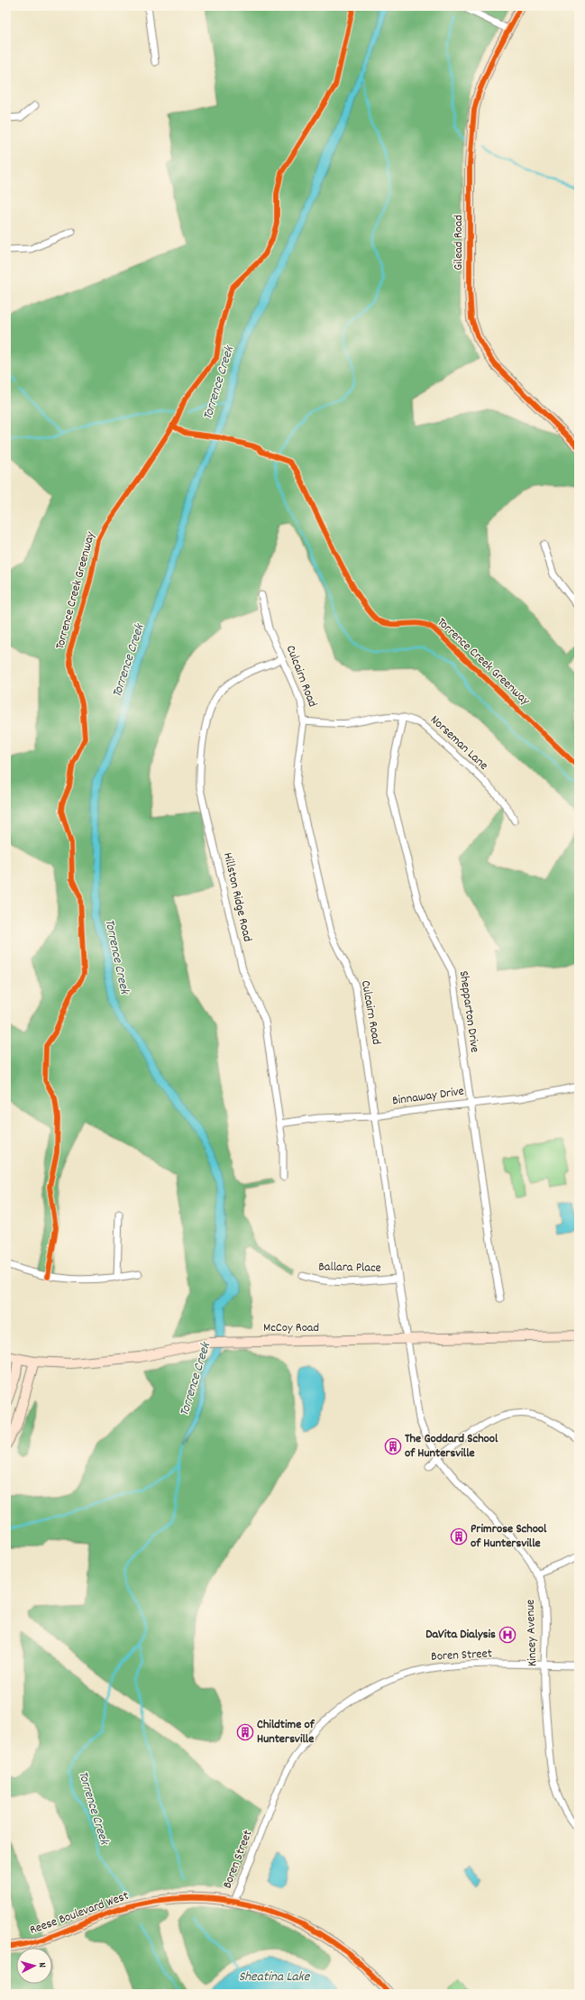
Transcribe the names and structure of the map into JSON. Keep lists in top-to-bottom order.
{
  "streets": {
    "main road": ["Gilead Road", "McCoy Road", "Reese Boulevard West"],
    "street": [
      "Culcairn Road",
      "Norseman Lane",
      "Hillston Ridge Road",
      "Shepparton Drive",
      "Binnaway Drive",
      "Ballara Place",
      "Kincey Avenue",
      "Boren Street"
    ],
    "cycle path": ["Torrence Creek Greenway"]
  },
  "crossings": [
    ["Culcairn Road", "Norseman Lane"],
    ["Culcairn Road", "Hillston Ridge Road"],
    ["Culcairn Road", "Binnaway Drive"],
    ["Culcairn Road", "Ballara Place"],
    ["Culcairn Road", "McCoy Road"],
    ["Culcairn Road", "Kincey Avenue"],
    ["Norseman Lane", "Shepparton Drive"],
    ["Hillston Ridge Road", "Binnaway Drive"],
    ["Shepparton Drive", "Binnaway Drive"],
    ["McCoy Road", "Kincey Avenue"],
    ["Kincey Avenue", "Boren Street"],
    ["Boren Street", "Reese Boulevard West"]
  ],
  "water": ["Torrence Creek", "Sheatina Lake"],
  "places": {
    "building": ["The Goddard School of Huntersville", "Primrose School of Huntersville", "Childtime of Huntersville"],
    "hospital": ["DaVita Dialysis"]
  },
  "north": "right"
}
